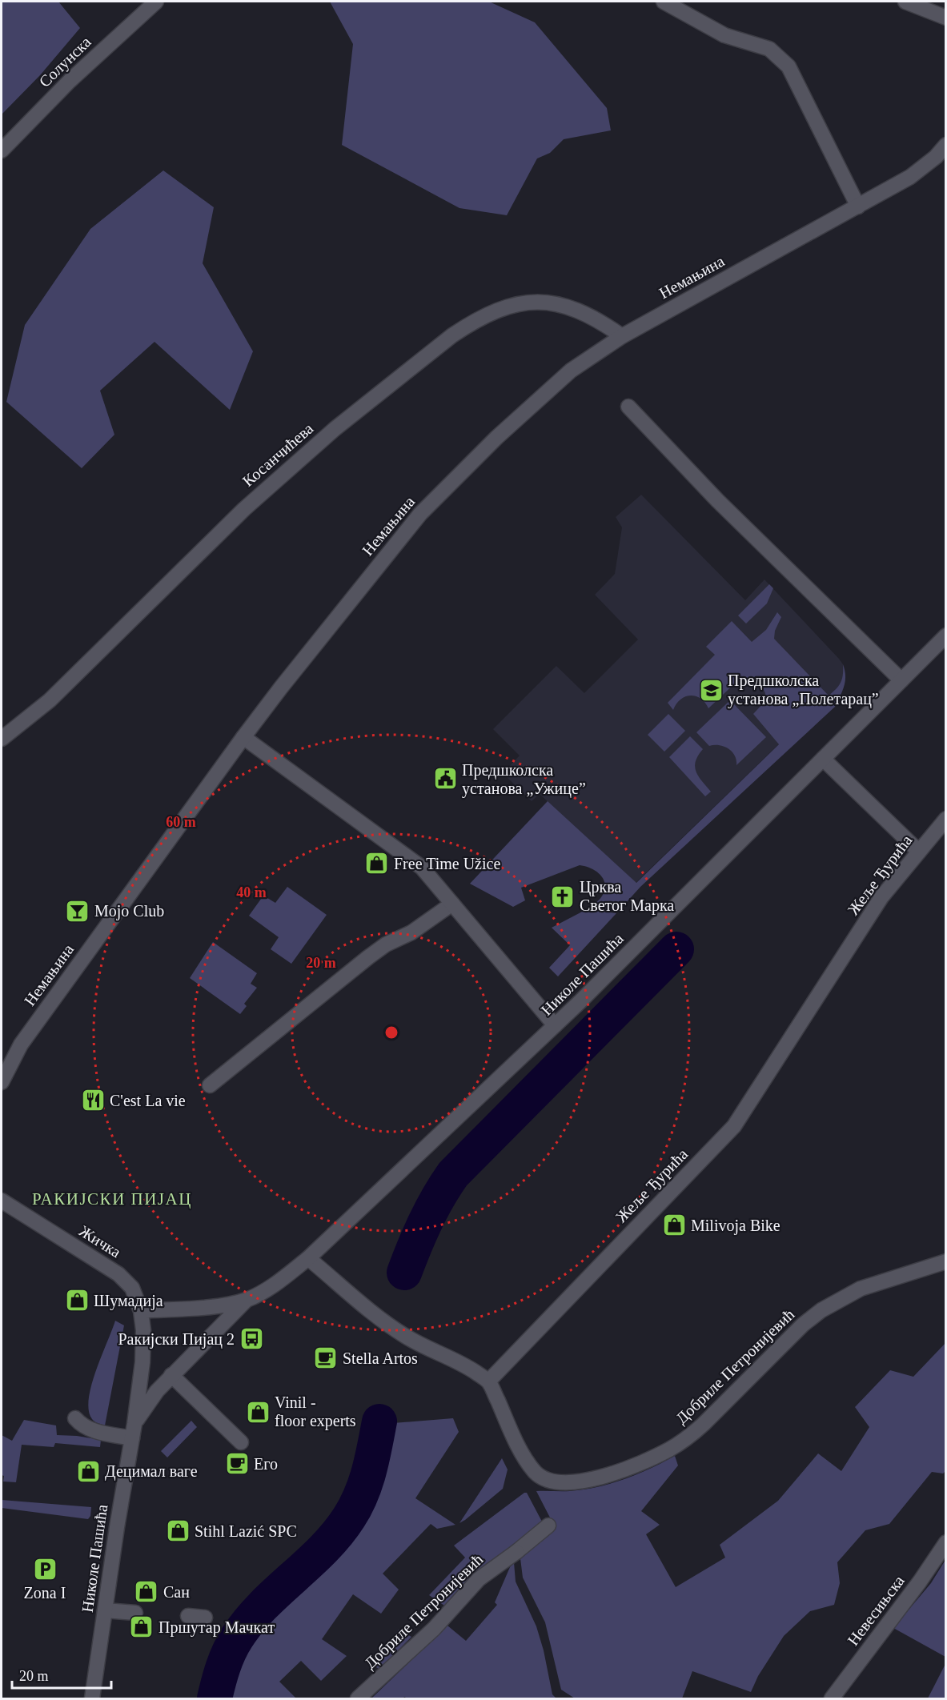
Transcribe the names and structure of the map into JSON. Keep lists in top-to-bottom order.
{
  "streets": {
    "street": [
      "Солунска",
      "Немањина",
      "Косанчићева",
      "Жеље Ђурића",
      "Николе Пашића",
      "Жичка",
      "Добриле Петронијевић",
      "Невесињска"
    ]
  },
  "crossings": [
    ["Немањина", "Косанчићева"],
    ["Жеље Ђурића", "Добриле Петронијевић"],
    ["Николе Пашића", "Жичка"]
  ],
  "districts": ["РАКИЈСКИ ПИЈАЦ"],
  "places": {
    "school or university": ["Предшколска установа „Полетарац”"],
    "public building": ["Предшколска установа „Ужице”"],
    "shop": [
      "Free Time Užice",
      "Milivoja Bike",
      "Шумадија",
      "Vinil - floor experts",
      "Децимал ваге",
      "Stihl Lazić SPC",
      "Сан",
      "Пршутар Мачкат"
    ],
    "church": ["Црква Светог Марка"],
    "bar": ["Mojo Club"],
    "restaurant": ["C'est La vie"],
    "bus stop": ["Ракијски Пијац 2"],
    "cafe": ["Stella Artos", "Его"],
    "parking": ["Zona I"]
  },
  "scale_bar": "20 m",
  "rings": ["60 m", "40 m", "20 m"]
}
